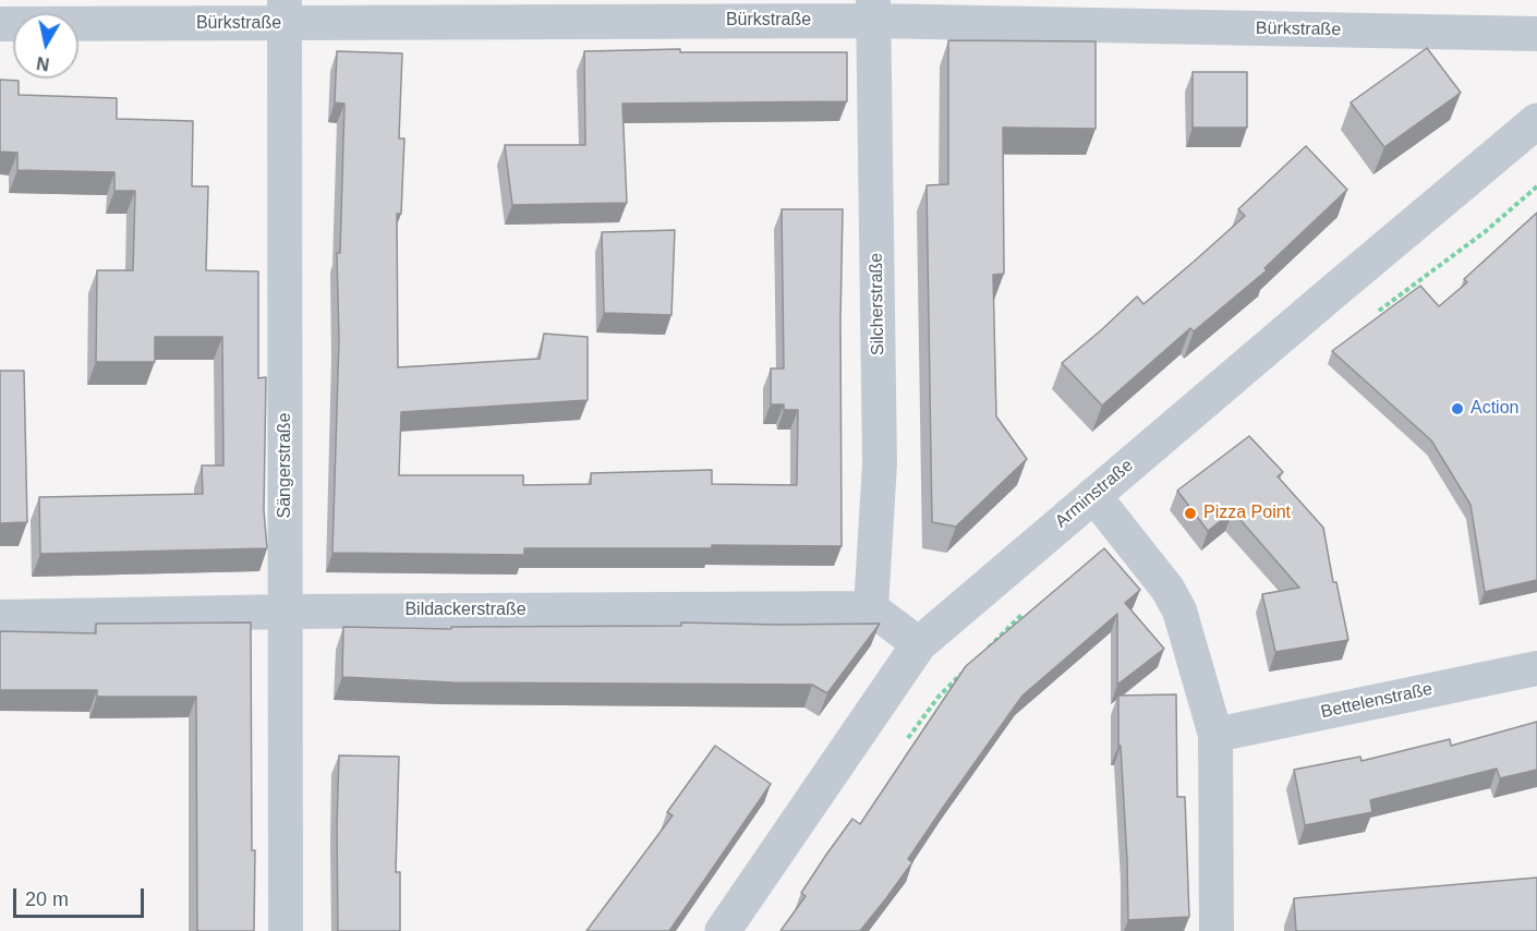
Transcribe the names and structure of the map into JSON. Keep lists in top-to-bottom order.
{
  "streets": {
    "street": [
      "Bürkstraße",
      "Silcherstraße",
      "Sängerstraße",
      "Arminstraße",
      "Bildackerstraße",
      "Bettelenstraße"
    ]
  },
  "crossings": [
    ["Bürkstraße", "Silcherstraße"],
    ["Bürkstraße", "Sängerstraße"],
    ["Silcherstraße", "Bildackerstraße"],
    ["Sängerstraße", "Bildackerstraße"]
  ],
  "places": ["Action", "Pizza Point"],
  "scale_bar": "20 m",
  "north": "bottom"
}
